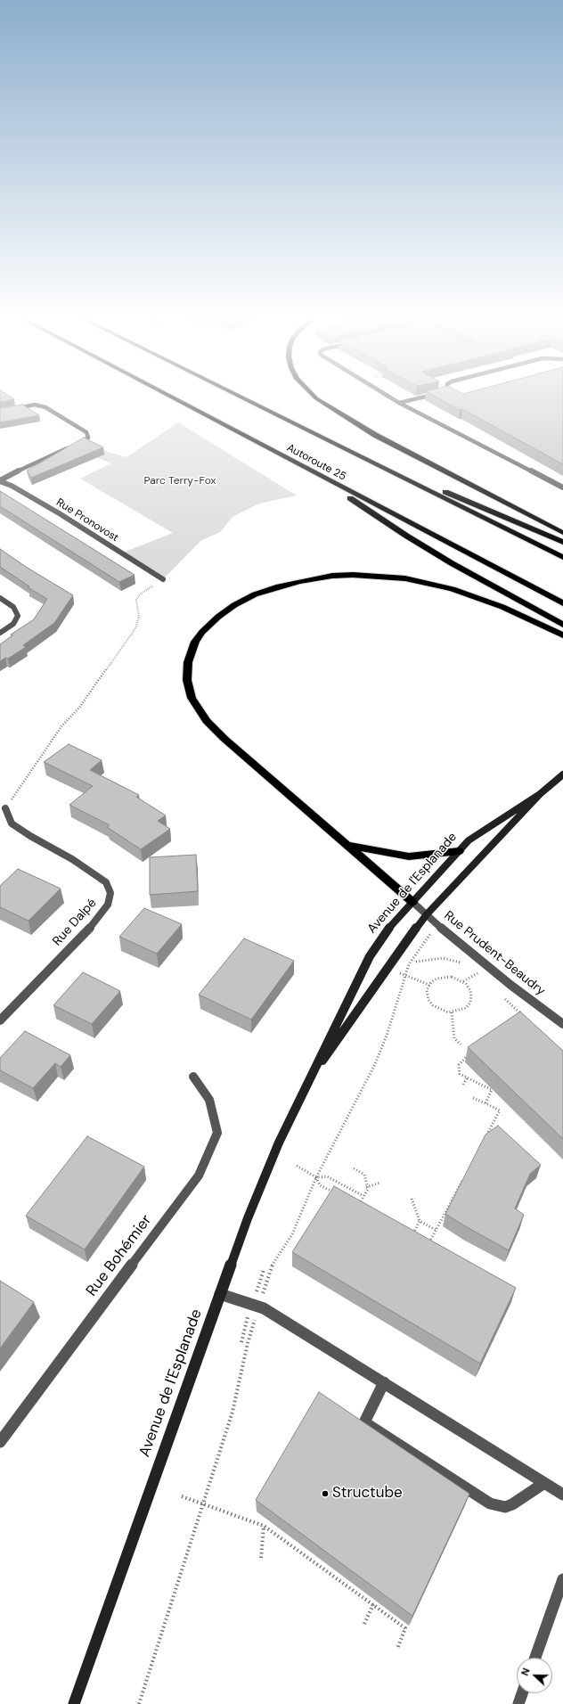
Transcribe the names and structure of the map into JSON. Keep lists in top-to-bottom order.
{
  "streets": {
    "highway": ["Autoroute 25"],
    "street": [
      "Rue Pronovost",
      "Avenue de l'Esplanade",
      "Rue Dalpé",
      "Rue Prudent-Beaudry",
      "Rue Bohémier"
    ]
  },
  "crossings": [
    ["Avenue de l'Esplanade", "Rue Prudent-Beaudry"]
  ],
  "parks": ["Parc Terry-Fox"],
  "places": ["Structube"],
  "north": "left"
}
